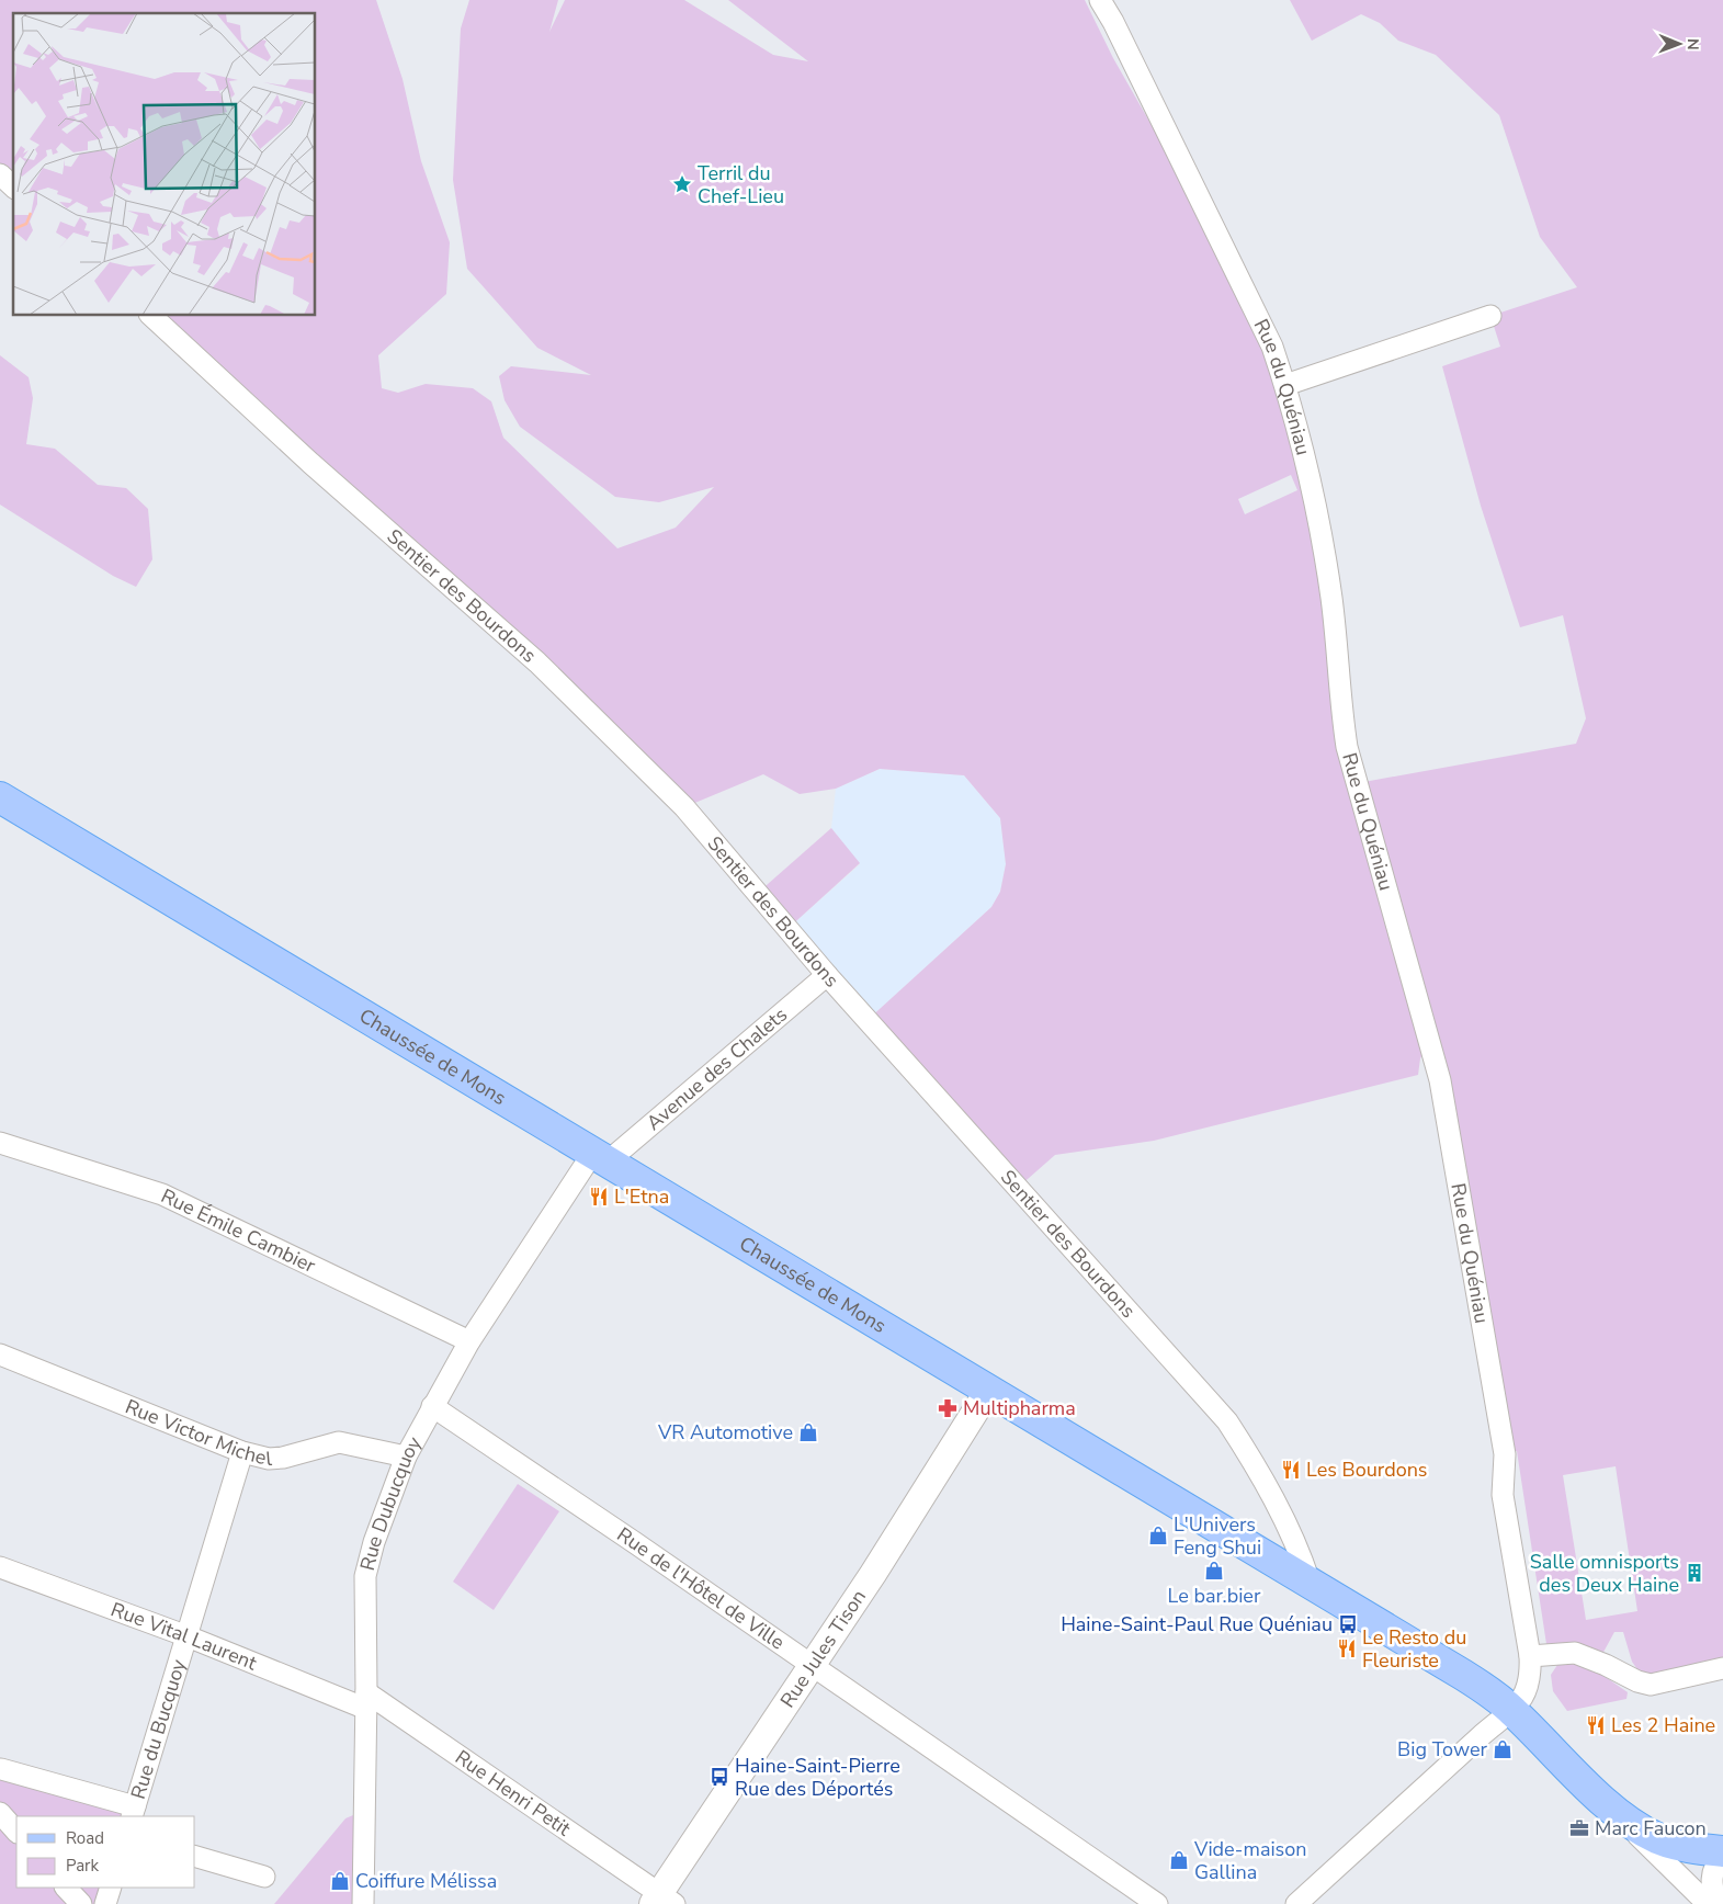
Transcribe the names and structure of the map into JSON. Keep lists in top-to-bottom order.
{
  "streets": {
    "main road": ["Chaussée de Mons"],
    "street": [
      "Rue du Quéniau",
      "Sentier des Bourdons",
      "Avenue des Chalets",
      "Rue Émile Cambier",
      "Rue Victor Michel",
      "Rue Dubucquoy",
      "Rue de l'Hôtel de Ville",
      "Rue Vital Laurent",
      "Rue Jules Tison",
      "Rue du Bucquoy",
      "Rue Henri Petit"
    ]
  },
  "crossings": [
    ["Rue du Quéniau", "Chaussée de Mons"],
    ["Sentier des Bourdons", "Chaussée de Mons"],
    ["Sentier des Bourdons", "Avenue des Chalets"],
    ["Chaussée de Mons", "Avenue des Chalets"],
    ["Chaussée de Mons", "Rue Dubucquoy"],
    ["Chaussée de Mons", "Rue Jules Tison"],
    ["Avenue des Chalets", "Rue Dubucquoy"],
    ["Rue Émile Cambier", "Rue Dubucquoy"],
    ["Rue Victor Michel", "Rue Dubucquoy"],
    ["Rue Victor Michel", "Rue du Bucquoy"],
    ["Rue Dubucquoy", "Rue de l'Hôtel de Ville"],
    ["Rue Dubucquoy", "Rue Vital Laurent"],
    ["Rue Dubucquoy", "Rue Henri Petit"],
    ["Rue de l'Hôtel de Ville", "Rue Jules Tison"],
    ["Rue Vital Laurent", "Rue du Bucquoy"],
    ["Rue Vital Laurent", "Rue Henri Petit"],
    ["Rue Jules Tison", "Rue Henri Petit"]
  ],
  "places": {
    "place": ["Terril du Chef-Lieu"],
    "restaurant": [
      "L'Etna",
      "Les Bourdons",
      "Le Resto du Fleuriste",
      "Les 2 Haine"
    ],
    "pharmacy": ["Multipharma"],
    "shop": [
      "VR Automotive",
      "L'Univers Feng Shui",
      "Le bar.bier",
      "Big Tower",
      "Vide-maison Gallina",
      "Coiffure Mélissa"
    ],
    "building": ["Salle omnisports des Deux Haine"],
    "bus stop": ["Haine-Saint-Paul Rue Quéniau", "Haine-Saint-Pierre Rue des Déportés"],
    "office": ["Marc Faucon"]
  },
  "legend": ["Road", "Park"],
  "north": "right"
}
